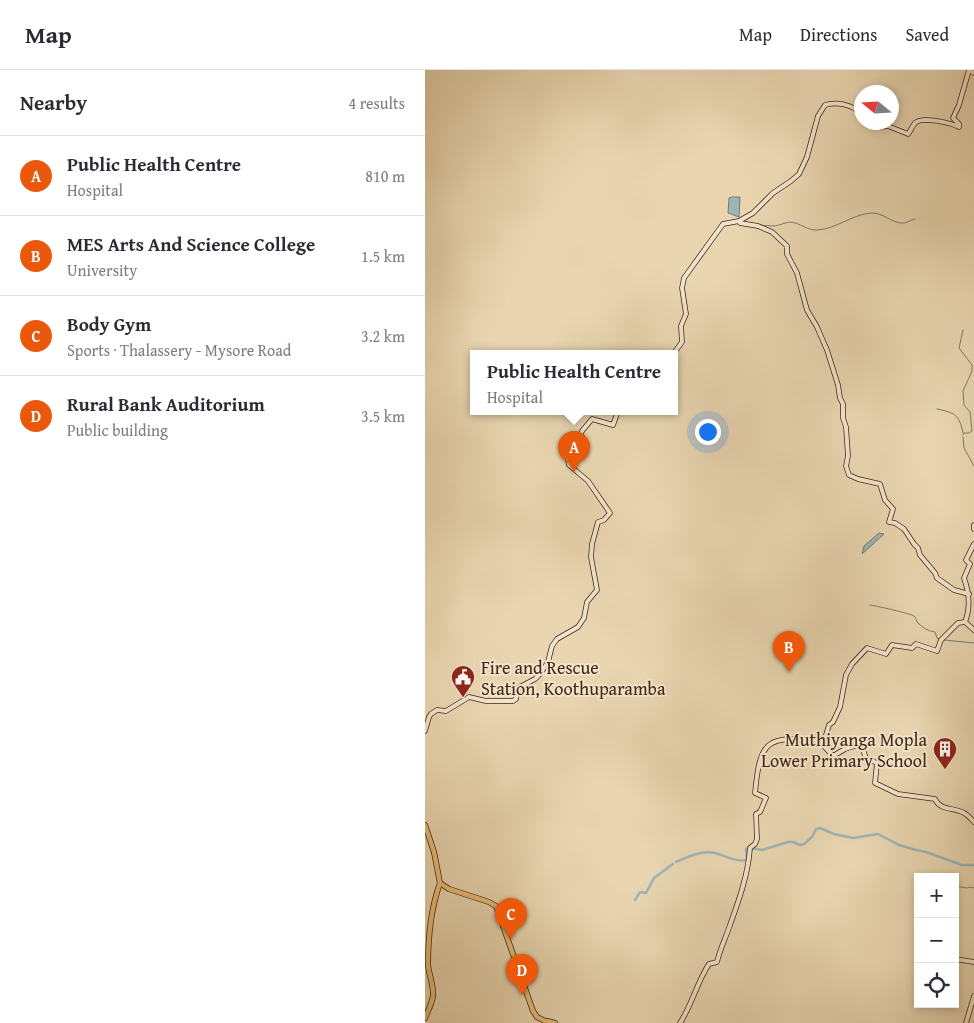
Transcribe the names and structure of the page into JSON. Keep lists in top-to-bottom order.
{
  "places": {
    "public building": ["Fire and Rescue Station, Koothuparamba"],
    "building": ["Muthiyanga Mopla Lower Primary School"]
  },
  "north": "left",
  "page": {
    "header": "Map",
    "nav": ["Map", "Directions", "Saved"],
    "heading": ["Nearby", "4 results"],
    "list": [
      {
        "mark": "A",
        "name": "Public Health Centre",
        "note": "Hospital",
        "value": "810 m"
      },
      {
        "mark": "B",
        "name": "MES Arts And Science College",
        "note": "University",
        "value": "1.5 km"
      },
      {
        "mark": "C",
        "name": "Body Gym",
        "note": "Sports · Thalassery - Mysore Road",
        "value": "3.2 km"
      },
      {
        "mark": "D",
        "name": "Rural Bank Auditorium",
        "note": "Public building",
        "value": "3.5 km"
      }
    ],
    "popup": ["Public Health Centre", "Hospital"],
    "pins": [
      "A",
      "B",
      "C",
      "D"
    ],
    "map_buttons": ["+", "−"]
  }
}
